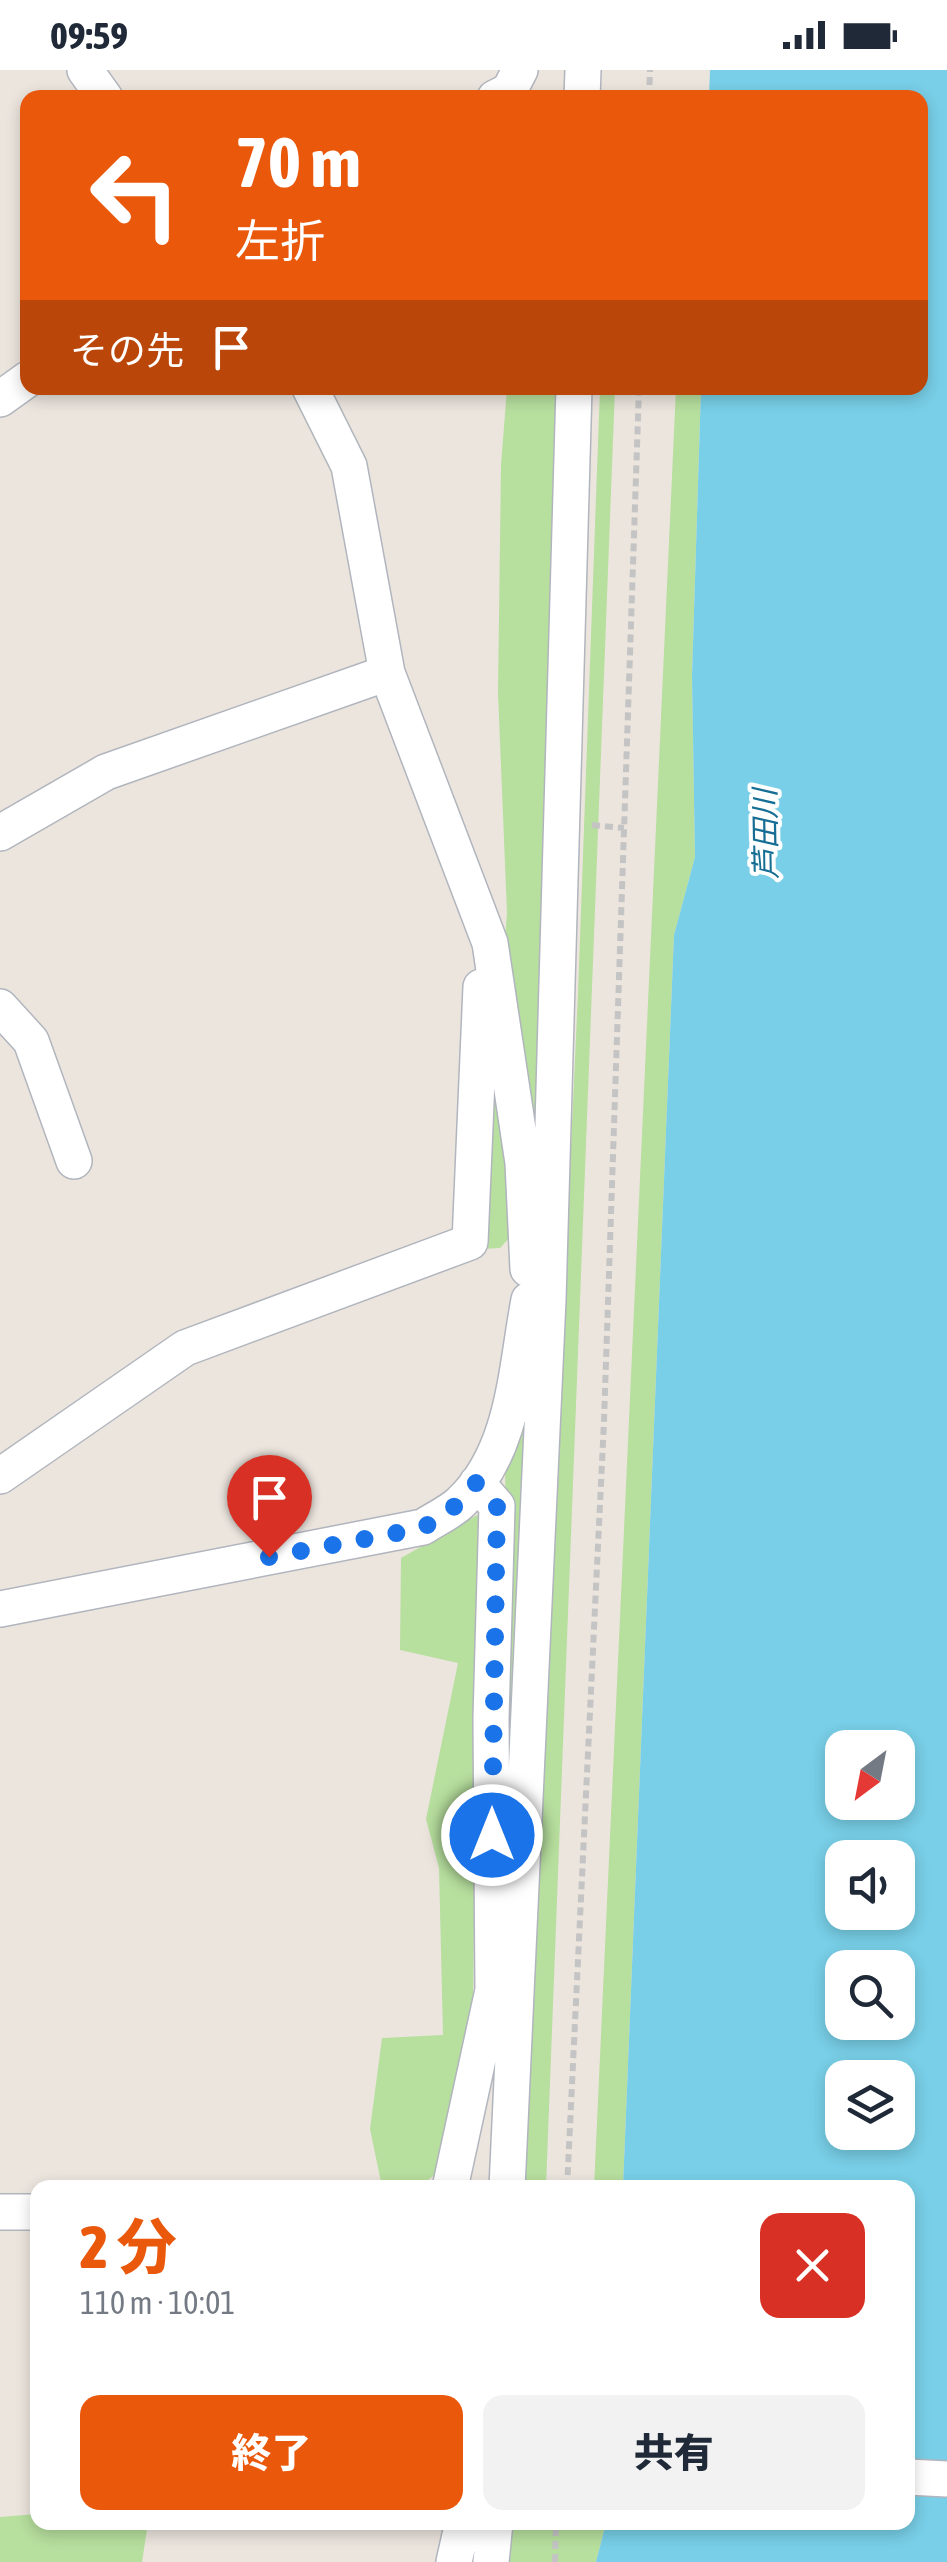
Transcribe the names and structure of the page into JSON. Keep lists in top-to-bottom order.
{
  "water": ["芦田川"],
  "north": "bottom left",
  "page": {
    "status": "09:59",
    "turn": ["70 m", "左折"],
    "then": "その先",
    "heading": ["2 分", "110 m · 10:01"],
    "buttons": ["終了", "共有"]
  }
}
